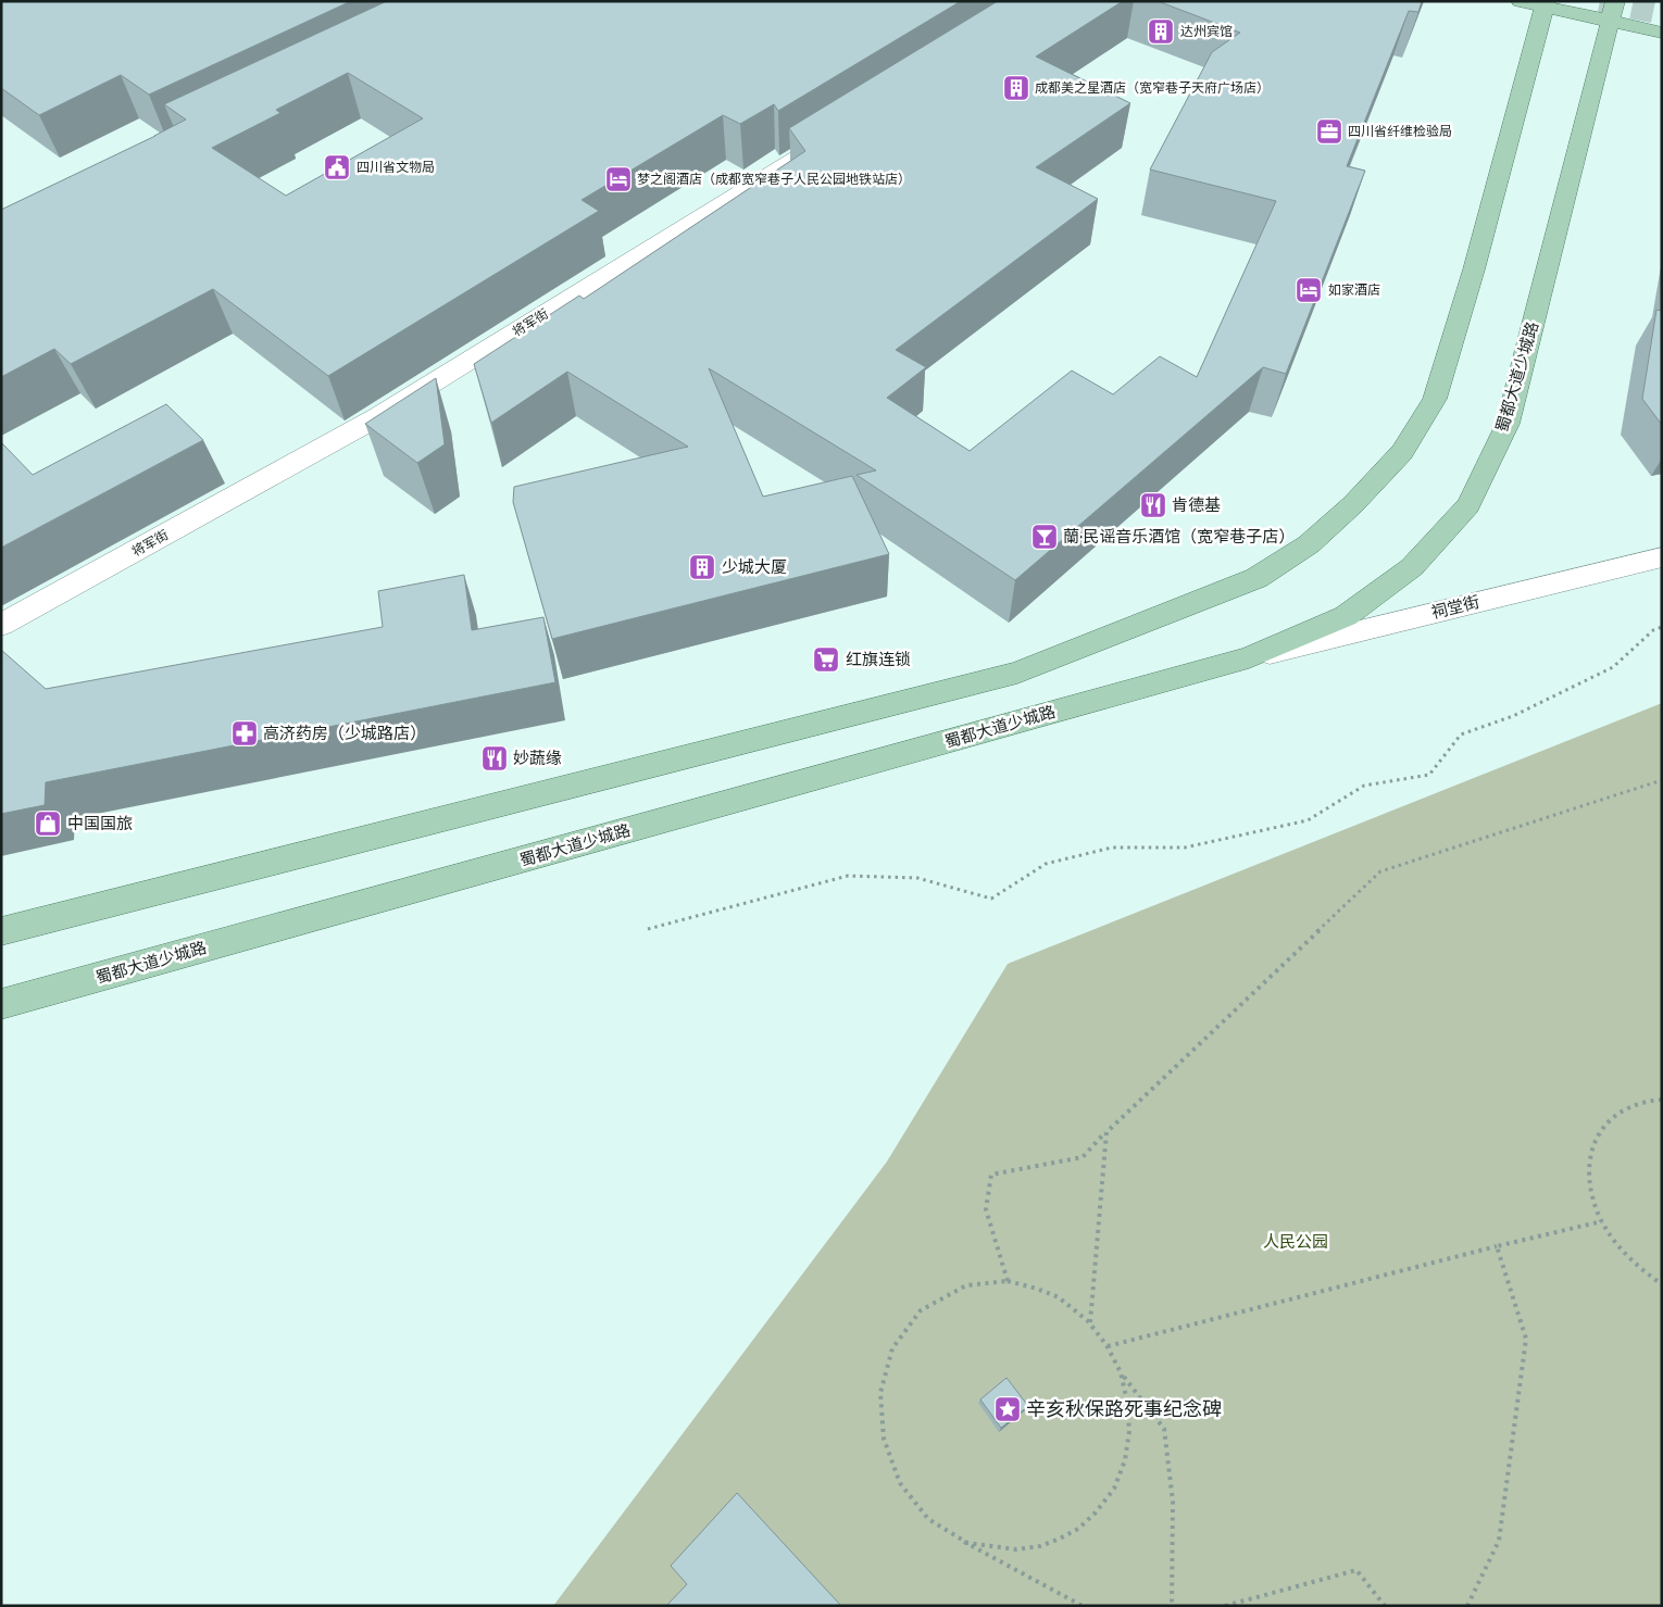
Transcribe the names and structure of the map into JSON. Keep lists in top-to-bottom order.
{
  "streets": {
    "main road": ["蜀都大道少城路"],
    "street": ["将军街", "祠堂街"]
  },
  "crossings": [
    ["蜀都大道少城路", "祠堂街"]
  ],
  "parks": ["人民公园"],
  "places": {
    "building": ["达州宾馆", "成都美之星酒店（宽窄巷子天府广场店）", "少城大厦"],
    "office": ["四川省纤维检验局"],
    "public building": ["四川省文物局"],
    "hotel": ["梦之阁酒店（成都宽窄巷子人民公园地铁站店）", "如家酒店"],
    "restaurant": ["肯德基", "妙蔬缘"],
    "bar": ["蘭·民谣音乐酒馆（宽窄巷子店）"],
    "supermarket": ["红旗连锁"],
    "pharmacy": ["高济药房（少城路店）"],
    "shop": ["中国国旅"],
    "place": ["辛亥秋保路死事纪念碑"]
  }
}
